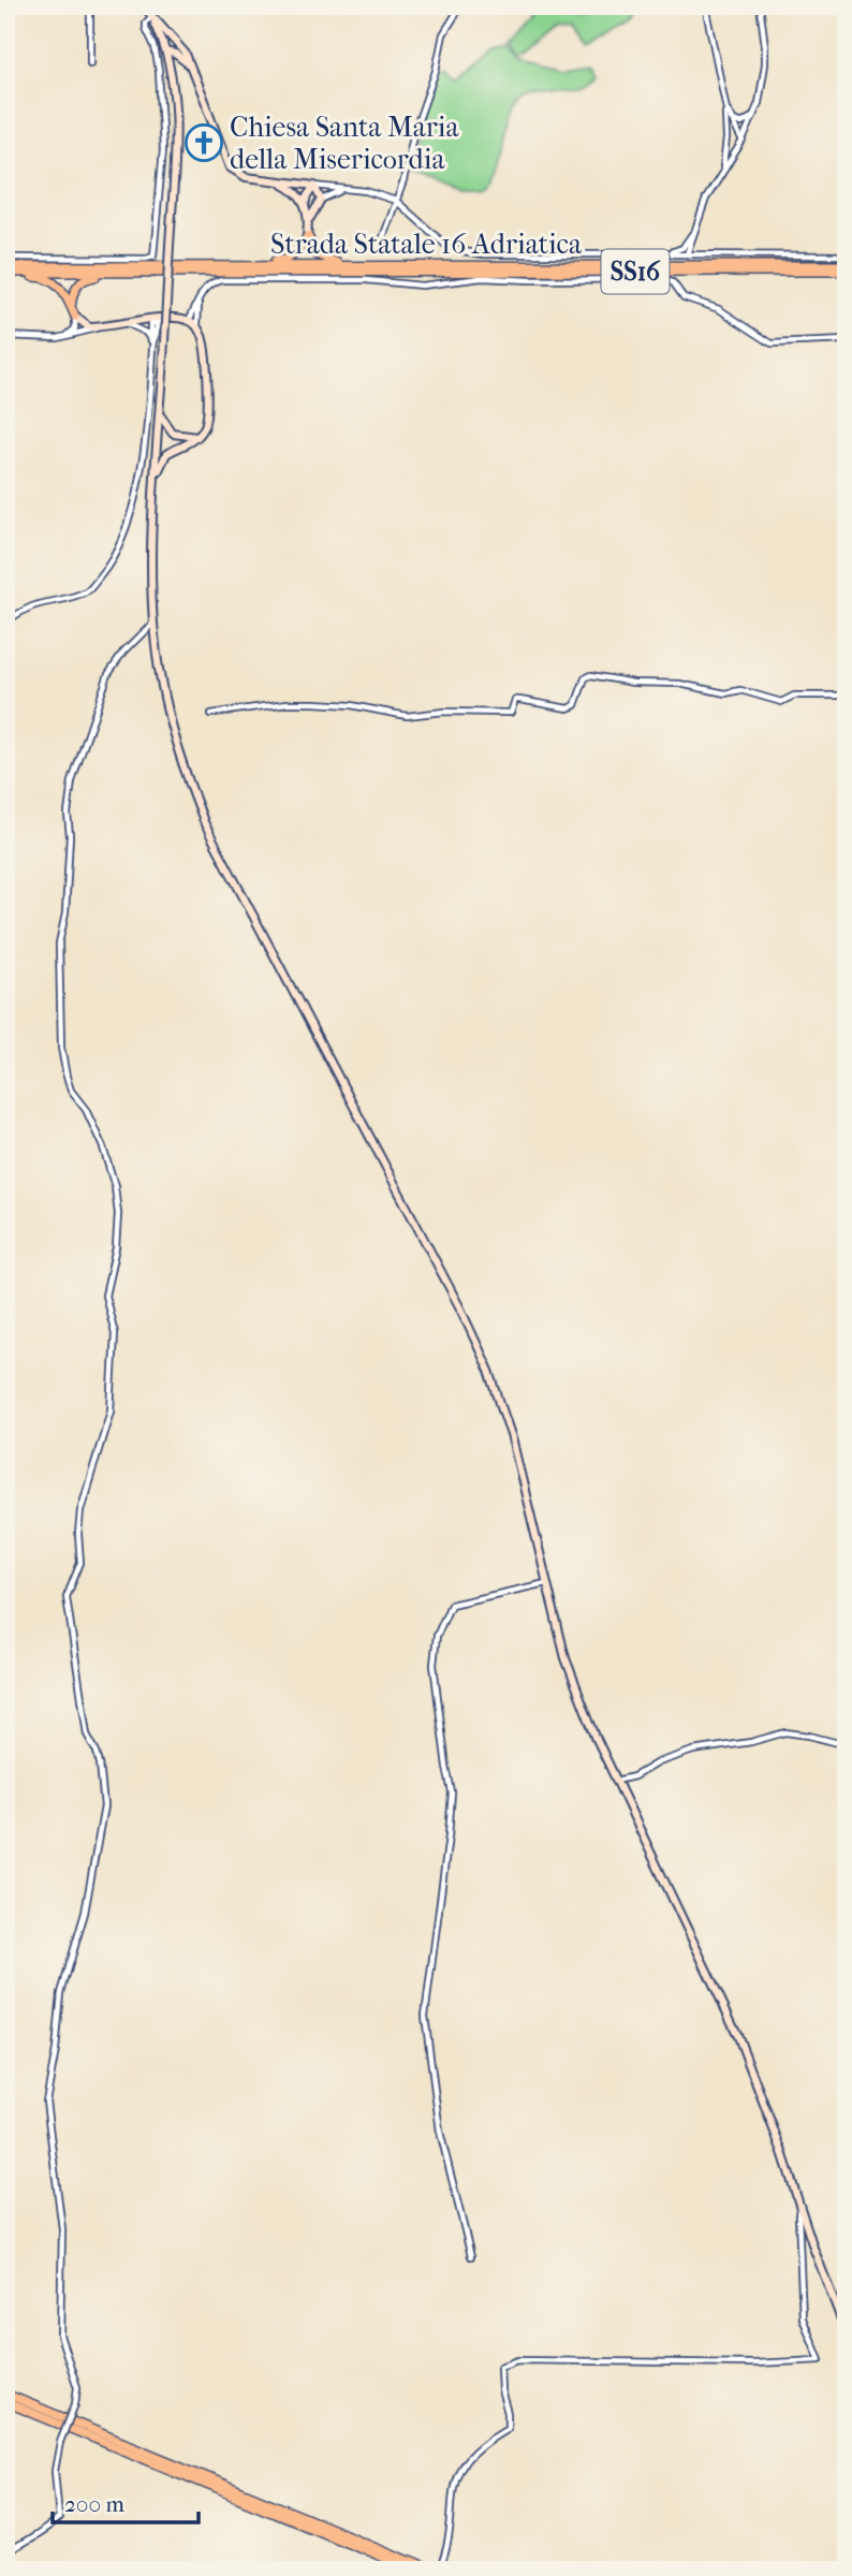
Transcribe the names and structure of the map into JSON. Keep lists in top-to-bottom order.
{
  "streets": {
    "highway": ["Strada Statale 16 Adriatica", "SS16"]
  },
  "places": {
    "church": ["Chiesa Santa Maria della Misericordia"]
  },
  "scale_bar": "200 m"
}
